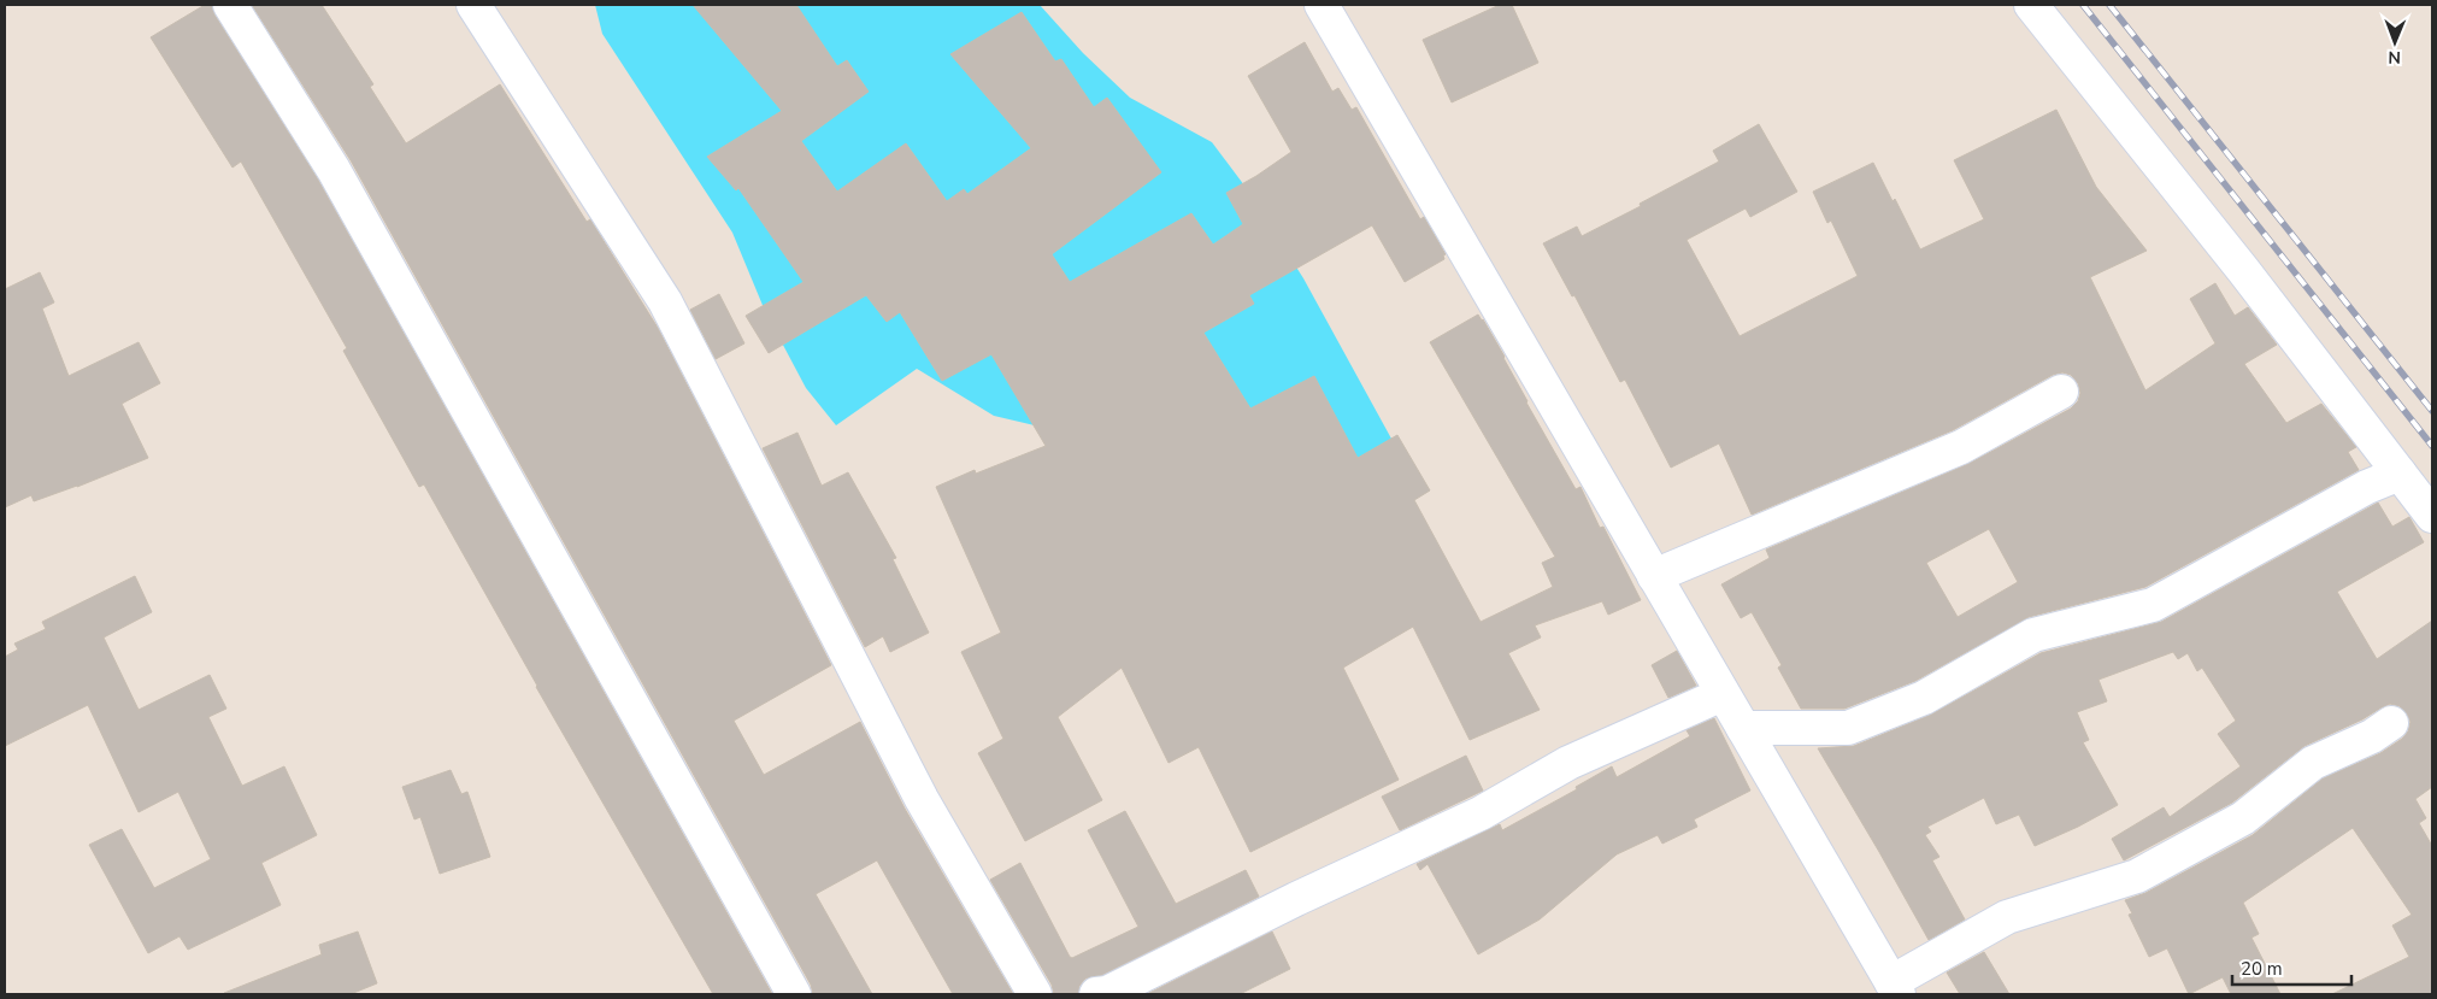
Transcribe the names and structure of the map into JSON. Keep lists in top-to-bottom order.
{
  "scale_bar": "20 m",
  "north": "bottom"
}
